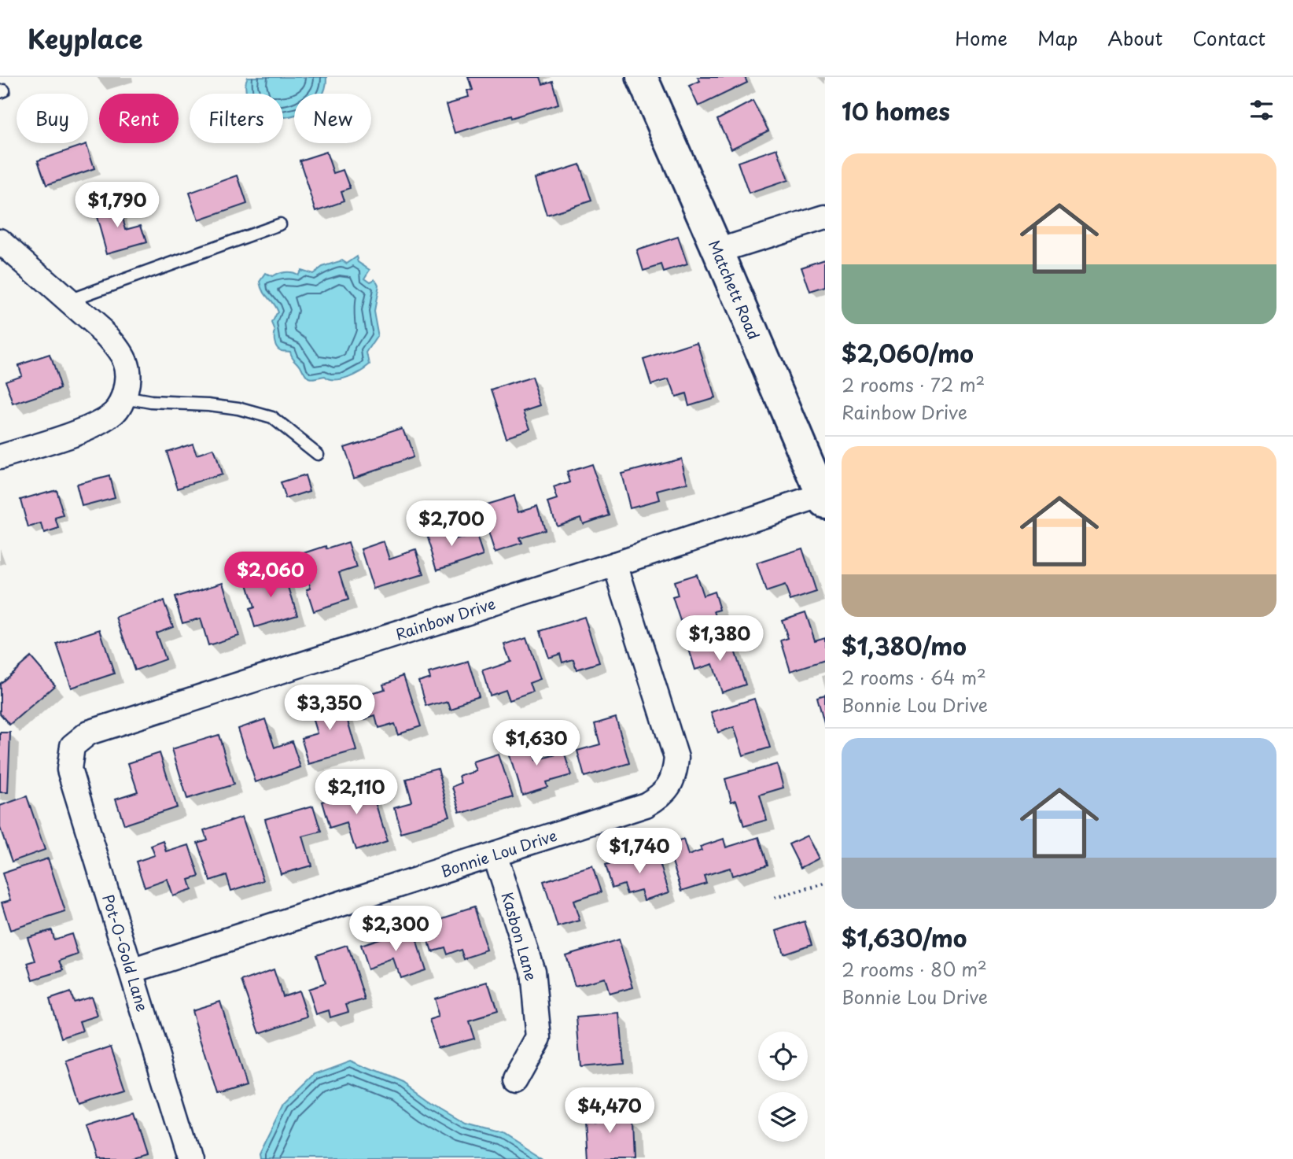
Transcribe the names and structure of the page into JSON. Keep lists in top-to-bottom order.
{
  "streets": {
    "street": [
      "Matchett Road",
      "Rainbow Drive",
      "Bonnie Lou Drive",
      "Kasbon Lane",
      "Pot-O-Gold Lane"
    ]
  },
  "crossings": [
    ["Matchett Road", "Rainbow Drive"],
    ["Rainbow Drive", "Bonnie Lou Drive"],
    ["Rainbow Drive", "Pot-O-Gold Lane"],
    ["Bonnie Lou Drive", "Kasbon Lane"],
    ["Bonnie Lou Drive", "Pot-O-Gold Lane"]
  ],
  "page": {
    "header": "Keyplace",
    "nav": [
      "Home",
      "Map",
      "About",
      "Contact"
    ],
    "heading": "10 homes",
    "chip": [
      "Buy",
      "Rent",
      "Filters",
      "New"
    ],
    "list": [
      {
        "name": "$2,060/mo",
        "note": "2 rooms · 72 m² · Rainbow Drive"
      },
      {
        "name": "$1,380/mo",
        "note": "2 rooms · 64 m² · Bonnie Lou Drive"
      },
      {
        "name": "$1,630/mo",
        "note": "2 rooms · 80 m² · Bonnie Lou Drive"
      }
    ],
    "price": [
      "$1,790",
      "$2,700",
      "$2,060",
      "$1,380",
      "$3,350",
      "$1,630",
      "$2,110",
      "$1,740",
      "$2,300",
      "$4,470"
    ]
  }
}
